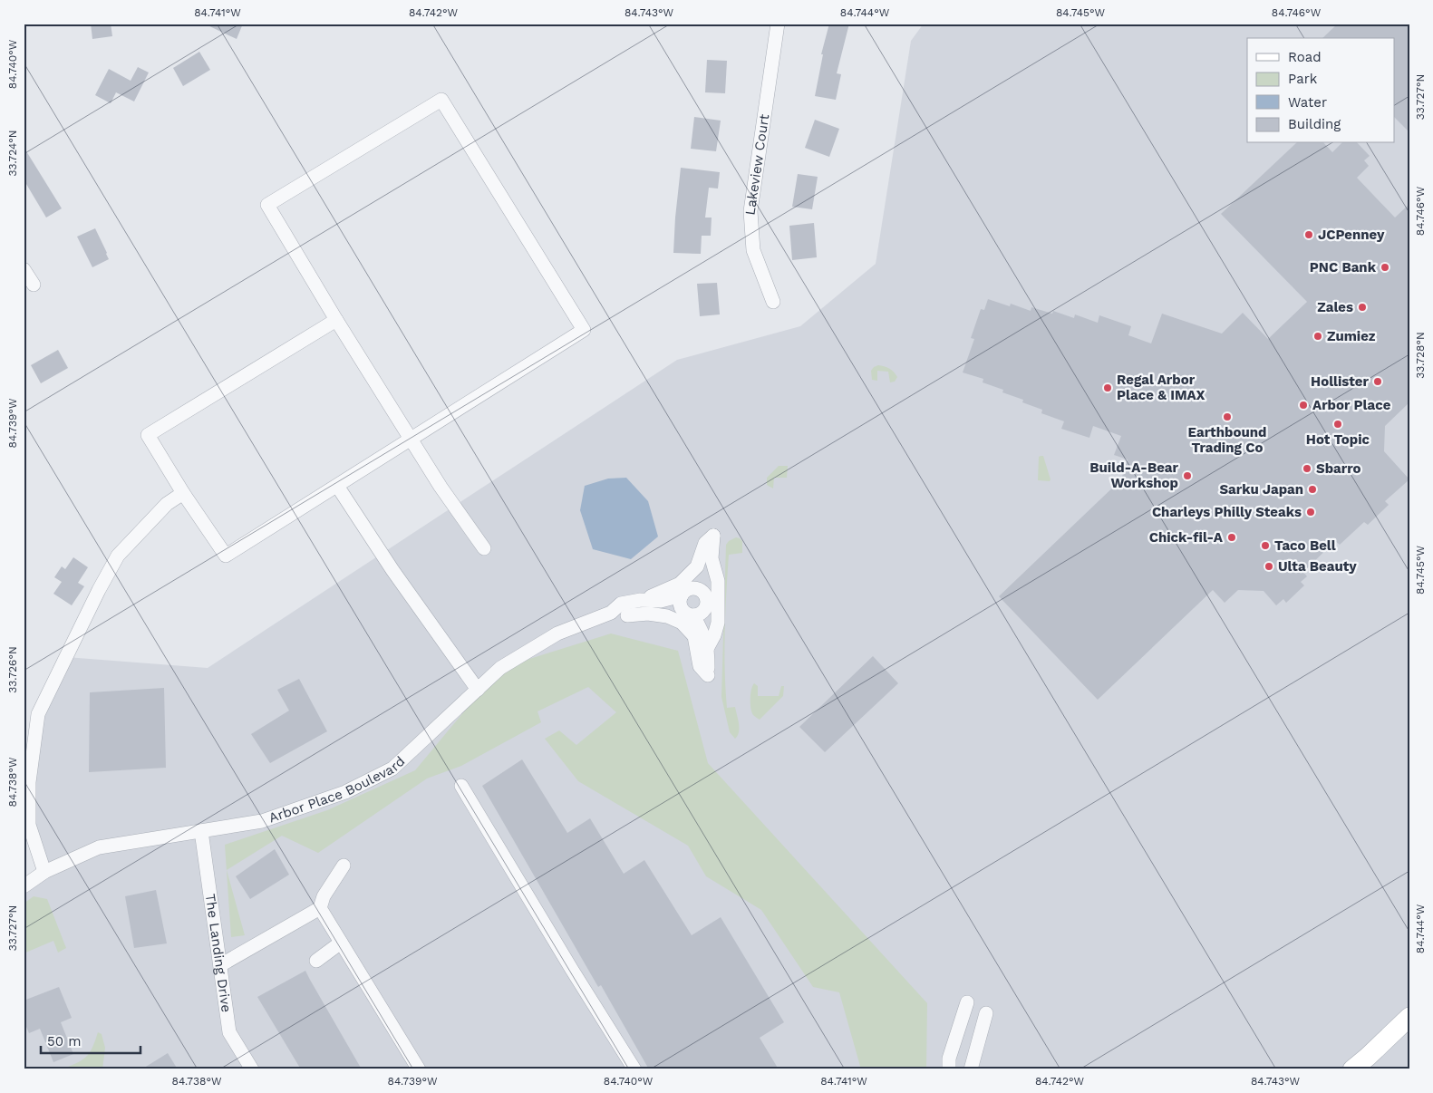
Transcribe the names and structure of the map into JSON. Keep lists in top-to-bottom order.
{
  "streets": {
    "street": ["Lakeview Court", "Arbor Place Boulevard", "The Landing Drive"]
  },
  "crossings": [
    ["Arbor Place Boulevard", "The Landing Drive"]
  ],
  "places": [
    "JCPenney",
    "PNC Bank",
    "Zales",
    "Zumiez",
    "Hollister",
    "Regal Arbor Place & IMAX",
    "Arbor Place",
    "Earthbound Trading Co",
    "Hot Topic",
    "Sbarro",
    "Build-A-Bear Workshop",
    "Sarku Japan",
    "Charleys Philly Steaks",
    "Chick-fil-A",
    "Taco Bell",
    "Ulta Beauty"
  ],
  "legend": [
    "Road",
    "Park",
    "Water",
    "Building"
  ],
  "scale_bar": "50 m",
  "coordinates": [
    "84.741°W",
    "84.742°W",
    "84.743°W",
    "84.744°W",
    "84.745°W",
    "84.746°W",
    "84.740°W",
    "33.727°N",
    "33.724°N",
    "33.728°N",
    "84.739°W",
    "33.726°N",
    "84.738°W"
  ]
}
